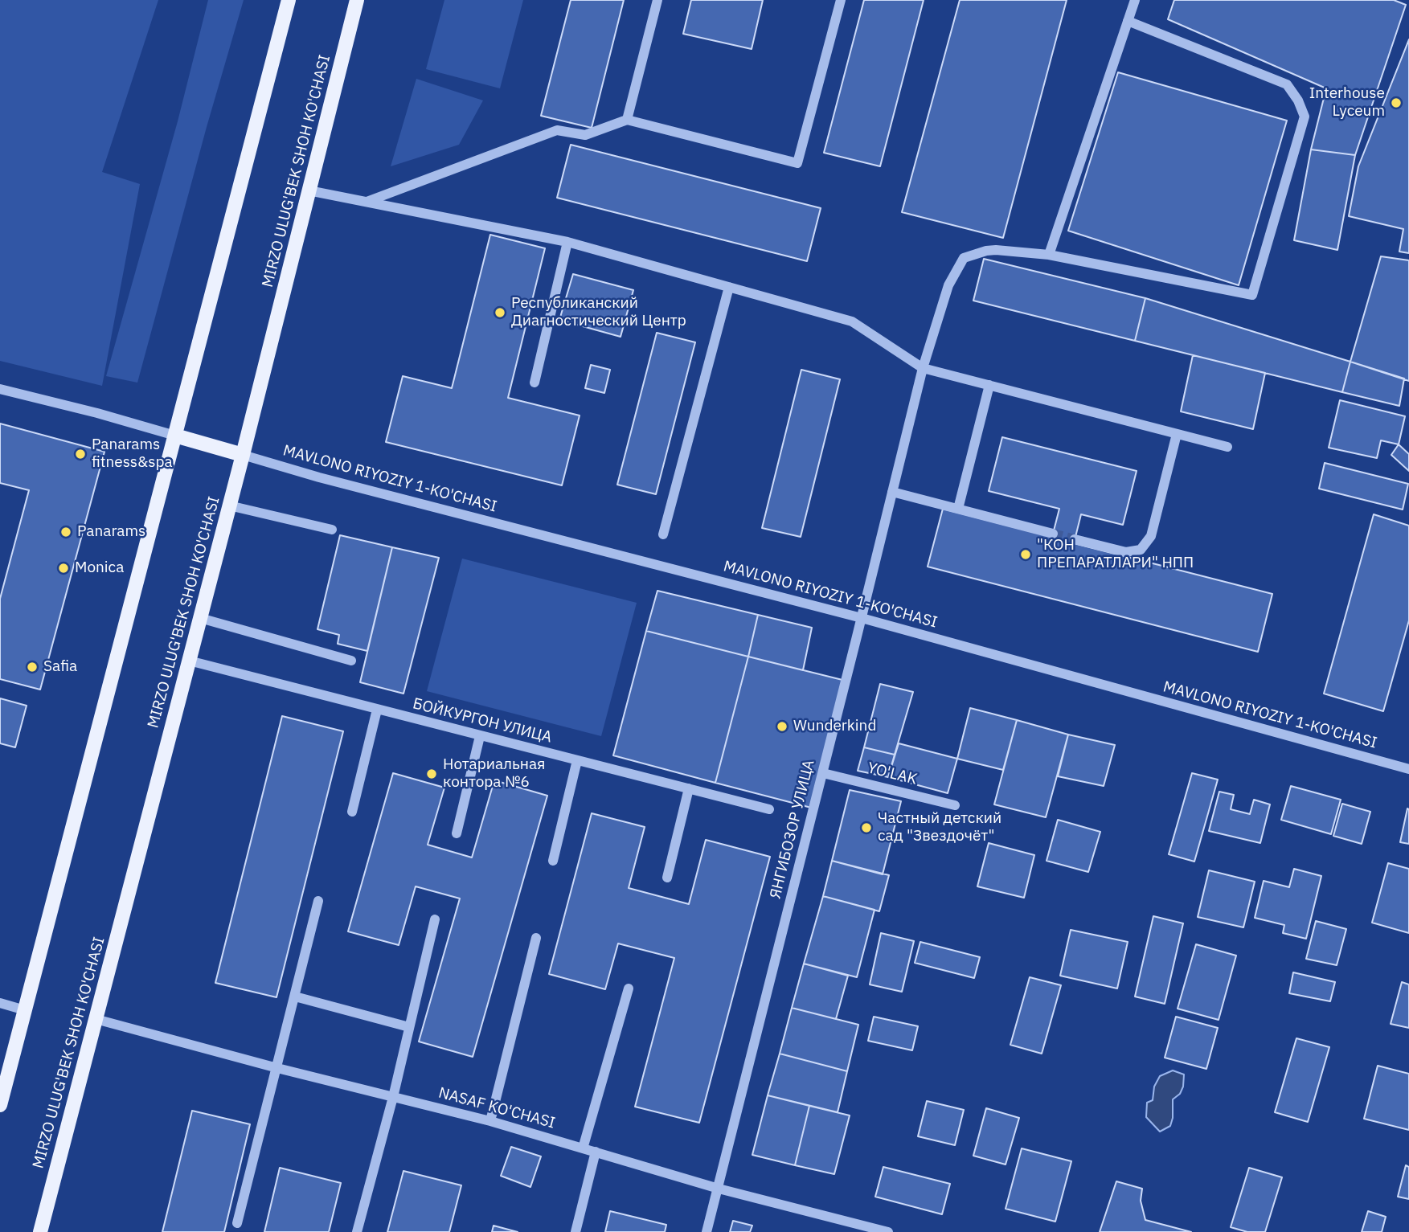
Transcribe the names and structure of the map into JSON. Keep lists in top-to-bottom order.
{
  "streets": {
    "main road": ["MIRZO ULUG'BEK SHOH KO'CHASI"],
    "street": [
      "MAVLONO RIYOZIY 1-KO'CHASI",
      "БОЙКУРГОН УЛИЦА",
      "YO'LAK",
      "ЯНГИБОЗОР УЛИЦА",
      "NASAF KO'CHASI"
    ]
  },
  "crossings": [
    ["MIRZO ULUG'BEK SHOH KO'CHASI", "MAVLONO RIYOZIY 1-KO'CHASI"],
    ["MIRZO ULUG'BEK SHOH KO'CHASI", "БОЙКУРГОН УЛИЦА"],
    ["MIRZO ULUG'BEK SHOH KO'CHASI", "NASAF KO'CHASI"],
    ["MAVLONO RIYOZIY 1-KO'CHASI", "ЯНГИБОЗОР УЛИЦА"],
    ["YO'LAK", "ЯНГИБОЗОР УЛИЦА"],
    ["ЯНГИБОЗОР УЛИЦА", "NASAF KO'CHASI"]
  ],
  "places": [
    "Interhouse Lyceum",
    "Республиканский Диагностический Центр",
    "Panarams fitness&spa",
    "Panarams",
    "\"КОН ПРЕПАРАТЛАРИ\" НПП",
    "Monica",
    "Safia",
    "Wunderkind",
    "Нотариальная контора №6",
    "Частный детский сад \"Звездочёт\""
  ]
}
